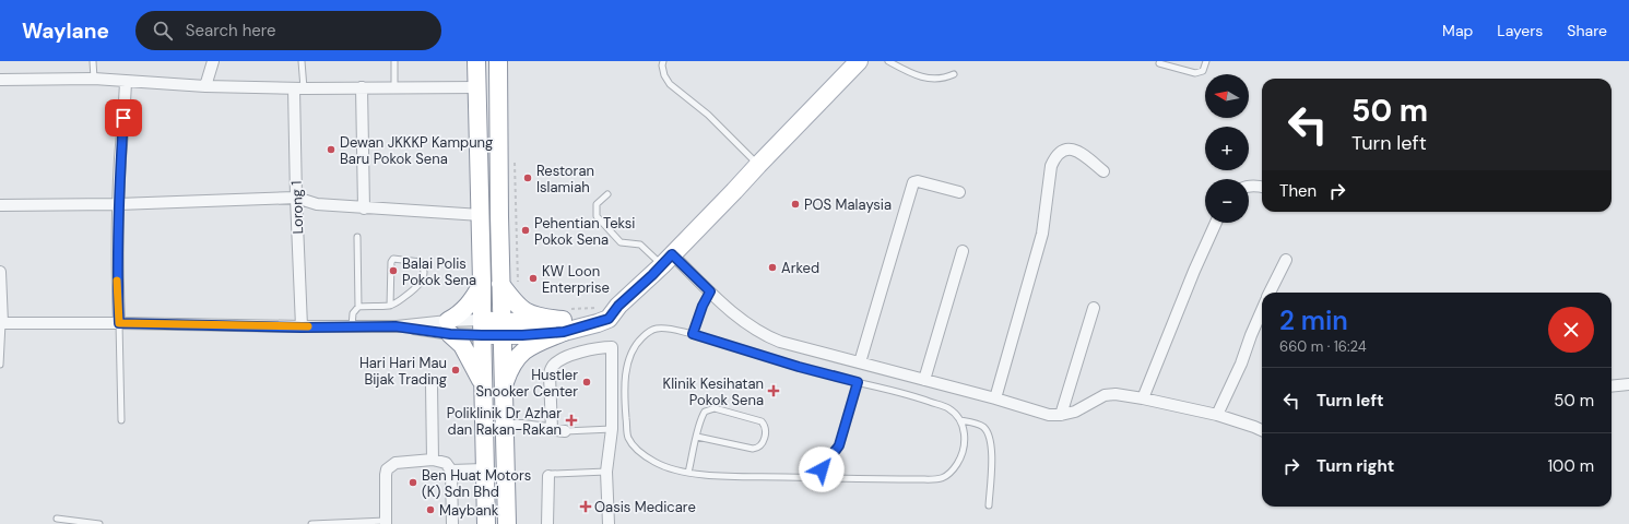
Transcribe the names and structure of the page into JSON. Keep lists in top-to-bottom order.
{
  "streets": {
    "street": ["Lorong 1"]
  },
  "places": {
    "other": [
      "Dewan JKKKP Kampung Baru Pokok Sena",
      "Restoran Islamiah",
      "POS Malaysia",
      "Pehentian Teksi Pokok Sena",
      "Arked",
      "Balai Polis Pokok Sena",
      "KW Loon Enterprise",
      "Hari Hari Mau Bijak Trading",
      "Hustler Snooker Center",
      "Ben Huat Motors (K) Sdn Bhd",
      "Maybank"
    ],
    "health": ["Klinik Kesihatan Pokok Sena", "Poliklinik Dr Azhar dan Rakan-Rakan", "Oasis Medicare"]
  },
  "north": "left",
  "page": {
    "header": "Waylane",
    "search": "Search here",
    "nav": ["Map", "Layers", "Share"],
    "map_buttons": ["+", "−"],
    "turn": ["50 m", "Turn left"],
    "then": "Then",
    "heading": ["2 min", "660 m · 16:24"],
    "list": [
      {
        "name": "Turn left",
        "value": "50 m"
      },
      {
        "name": "Turn right",
        "value": "100 m"
      }
    ]
  }
}
